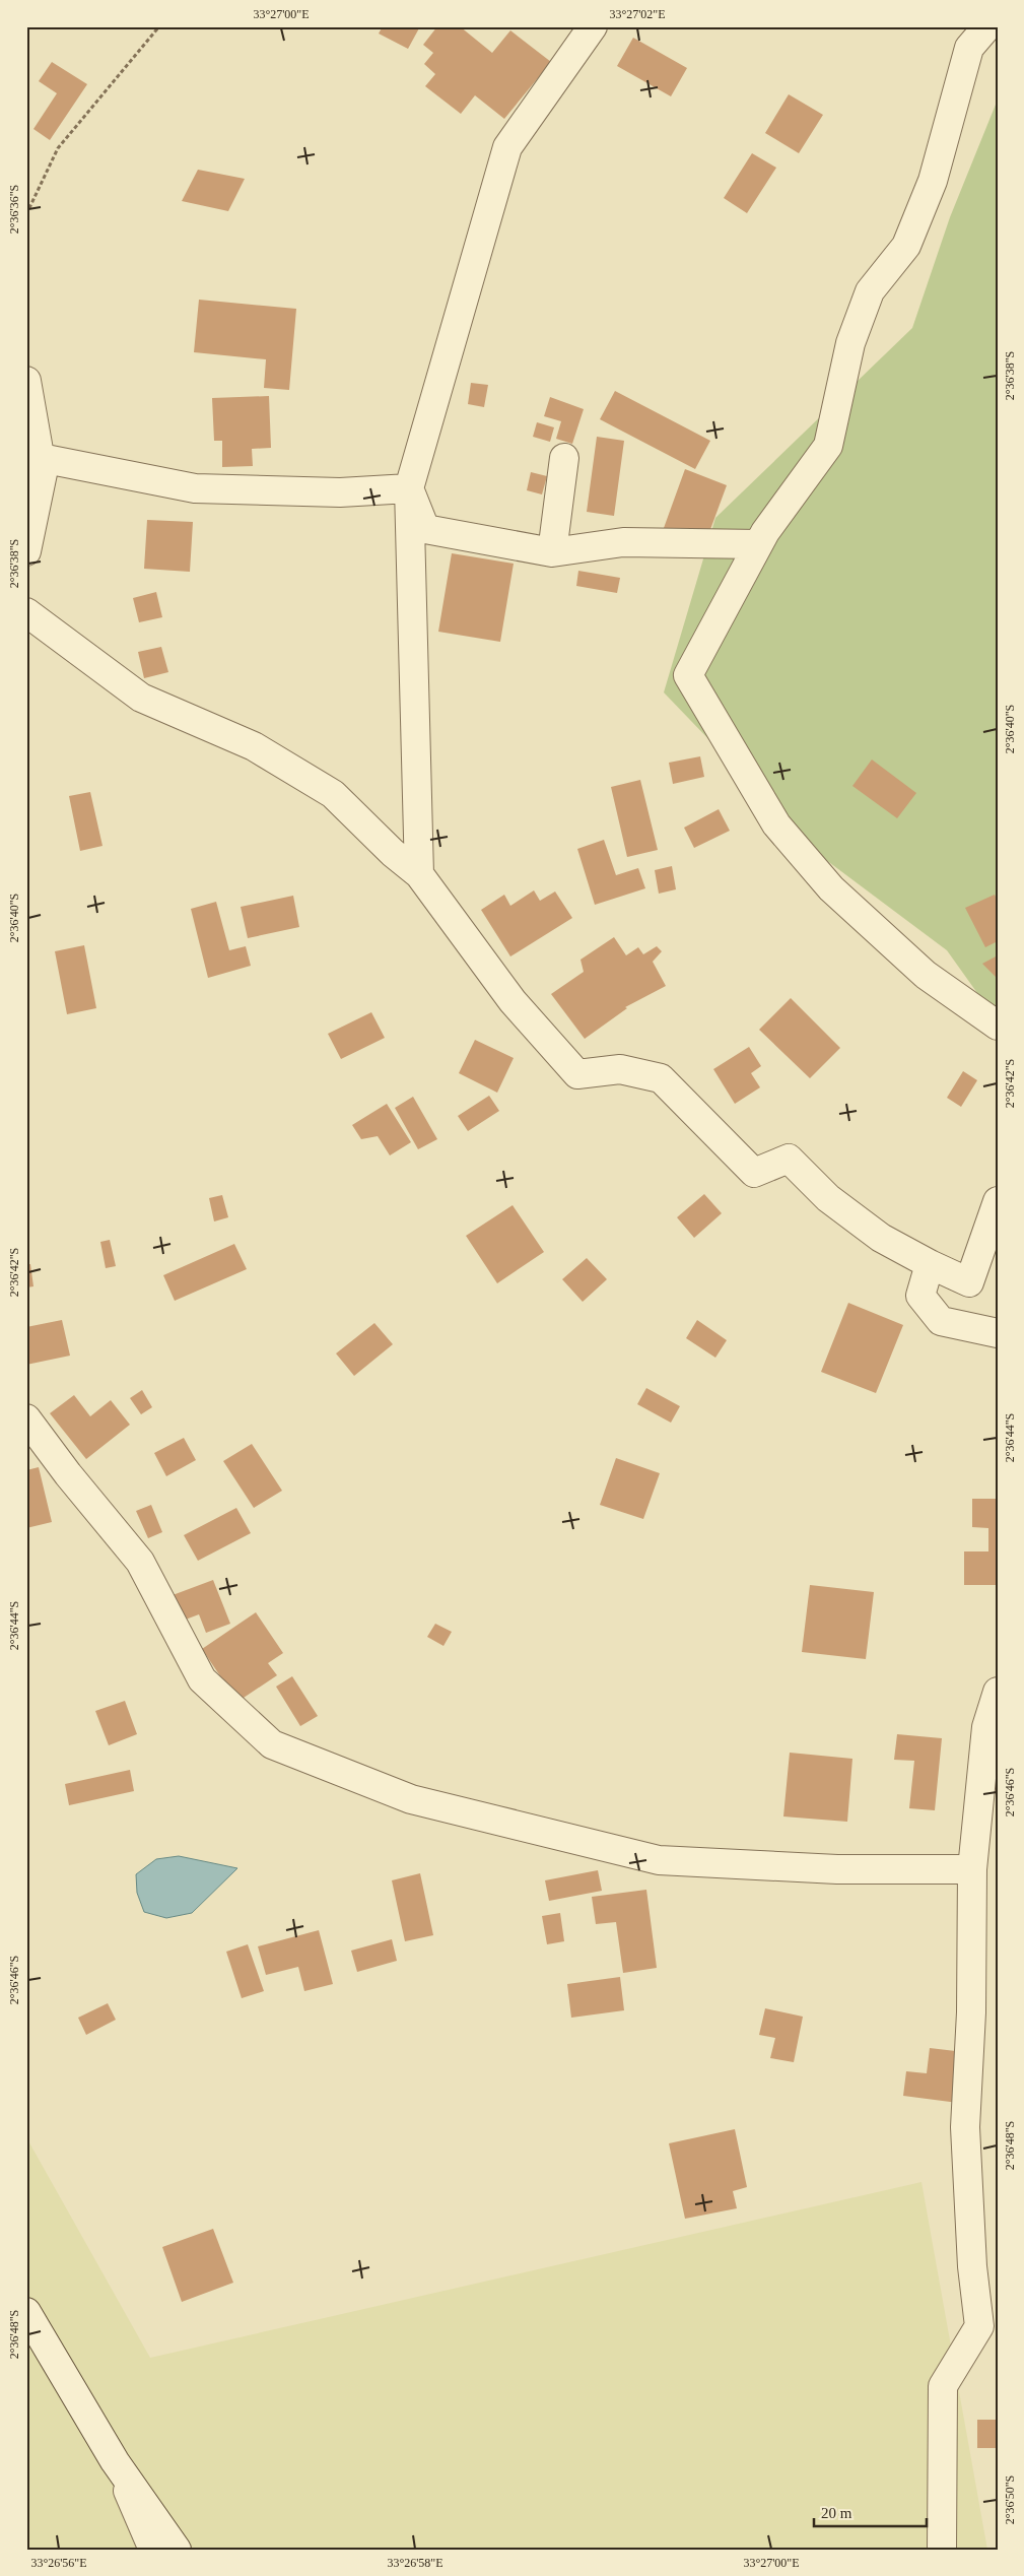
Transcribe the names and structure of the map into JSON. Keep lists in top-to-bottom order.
{
  "scale_bar": "20 m",
  "coordinates": [
    "33°27'00\"E",
    "33°27'02\"E",
    "2°36'36\"S",
    "2°36'38\"S",
    "2°36'40\"S",
    "2°36'42\"S",
    "2°36'44\"S",
    "2°36'46\"S",
    "2°36'48\"S",
    "2°36'50\"S",
    "33°26'56\"E",
    "33°26'58\"E"
  ]
}
